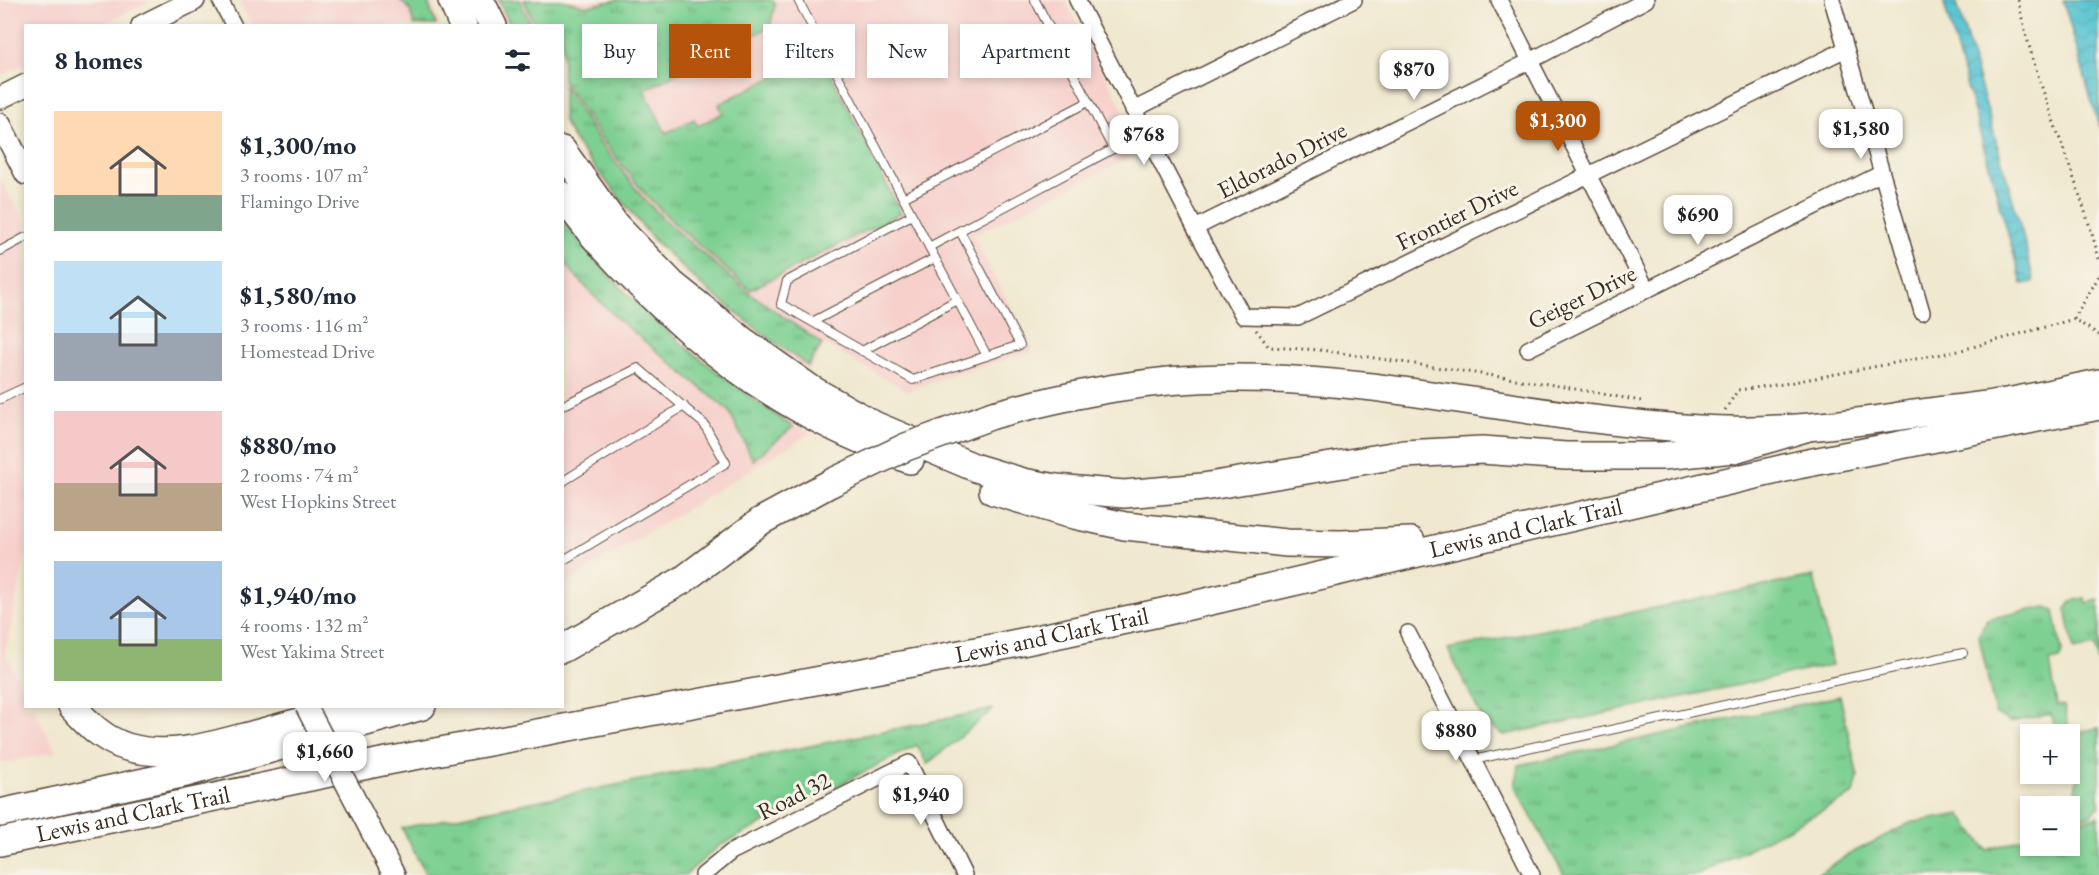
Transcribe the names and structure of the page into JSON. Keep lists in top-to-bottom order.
{
  "streets": {
    "highway": ["Lewis and Clark Trail"],
    "street": [
      "Eldorado Drive",
      "Frontier Drive",
      "Geiger Drive",
      "Road 32"
    ]
  },
  "page": {
    "chip": [
      "Buy",
      "Rent",
      "Filters",
      "New",
      "Apartment"
    ],
    "heading": "8 homes",
    "price": [
      "$870",
      "$1,300",
      "$1,580",
      "$768",
      "$690",
      "$880",
      "$1,660",
      "$1,940"
    ],
    "list": [
      {
        "name": "$1,300/mo",
        "note": "3 rooms · 107 m² · Flamingo Drive"
      },
      {
        "name": "$1,580/mo",
        "note": "3 rooms · 116 m² · Homestead Drive"
      },
      {
        "name": "$880/mo",
        "note": "2 rooms · 74 m² · West Hopkins Street"
      },
      {
        "name": "$1,940/mo",
        "note": "4 rooms · 132 m² · West Yakima Street"
      }
    ],
    "map_buttons": ["+", "−"]
  }
}
